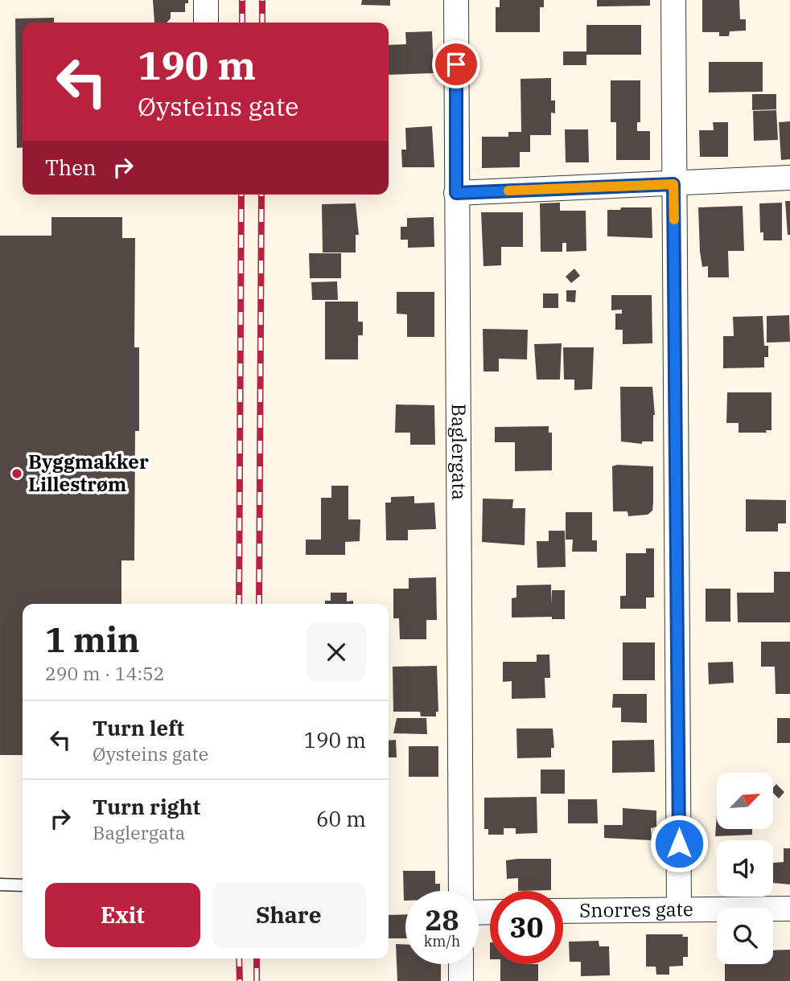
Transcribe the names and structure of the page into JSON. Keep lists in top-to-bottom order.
{
  "streets": {
    "street": ["Baglergata", "Snorres gate"]
  },
  "places": ["Byggmakker Lillestrøm"],
  "north": "top right",
  "page": {
    "turn": ["190 m", "Øysteins gate"],
    "then": "Then",
    "heading": ["1 min", "290 m · 14:52"],
    "list": [
      {
        "name": "Turn left",
        "note": "Øysteins gate",
        "value": "190 m"
      },
      {
        "name": "Turn right",
        "note": "Baglergata",
        "value": "60 m"
      }
    ],
    "buttons": ["Exit", "Share"],
    "speed": "28 km/h",
    "limit": "30"
  }
}
